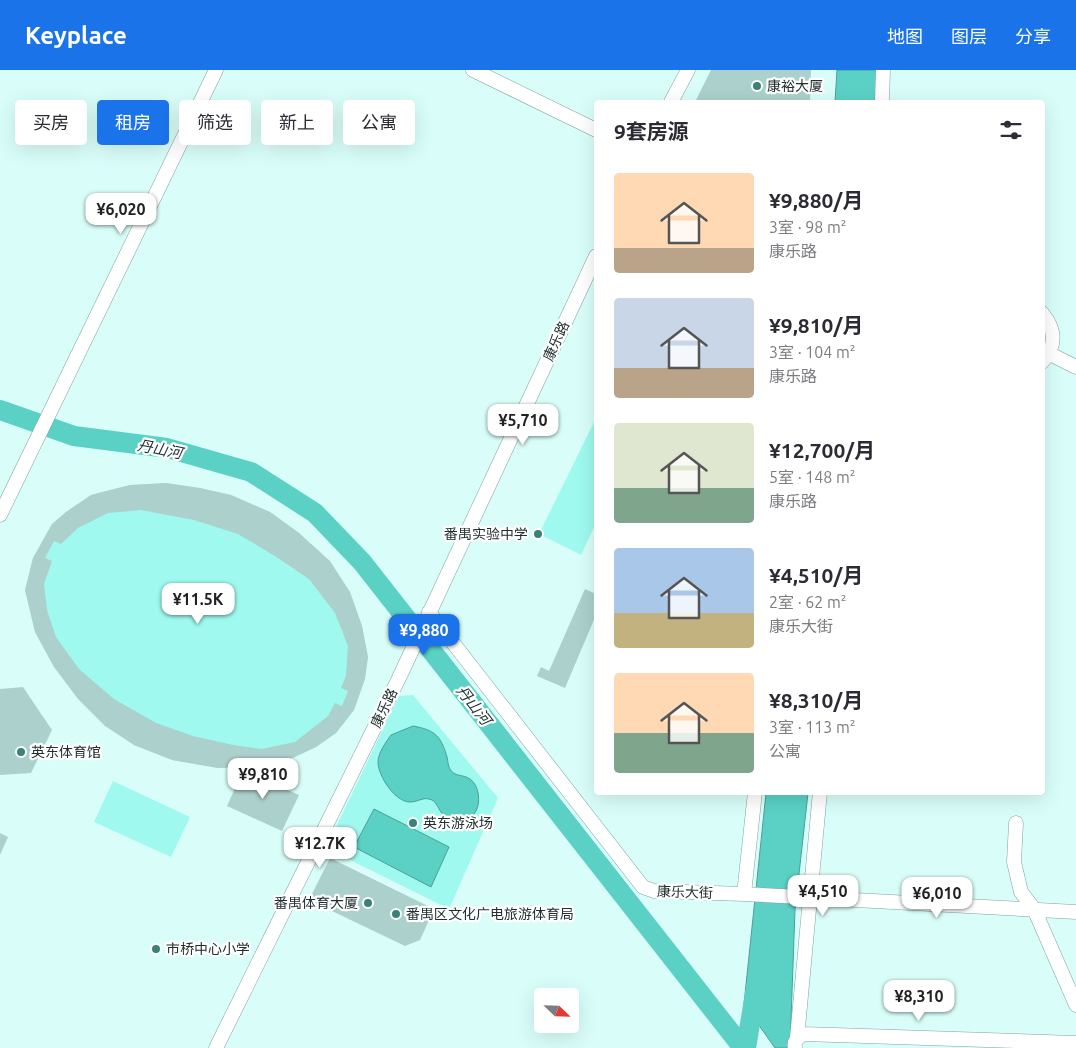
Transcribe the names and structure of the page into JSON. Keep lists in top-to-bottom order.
{
  "streets": {
    "street": ["康乐路", "康乐大街"]
  },
  "crossings": [
    ["康乐路", "康乐大街"]
  ],
  "water": ["丹山河"],
  "places": [
    "康裕大厦",
    "番禺实验中学",
    "英东体育馆",
    "英东游泳场",
    "番禺体育大厦",
    "番禺区文化广电旅游体育局",
    "市桥中心小学"
  ],
  "north": "bottom right",
  "page": {
    "header": "Keyplace",
    "nav": ["地图", "图层", "分享"],
    "chip": [
      "买房",
      "租房",
      "筛选",
      "新上",
      "公寓"
    ],
    "heading": "9套房源",
    "list": [
      {
        "name": "¥9,880/月",
        "note": "3室 · 98 m² · 康乐路"
      },
      {
        "name": "¥9,810/月",
        "note": "3室 · 104 m² · 康乐路"
      },
      {
        "name": "¥12,700/月",
        "note": "5室 · 148 m² · 康乐路"
      },
      {
        "name": "¥4,510/月",
        "note": "2室 · 62 m² · 康乐大街"
      },
      {
        "name": "¥8,310/月",
        "note": "3室 · 113 m² · 公寓"
      }
    ],
    "price": [
      "¥6,020",
      "¥5,710",
      "¥11.5K",
      "¥9,880",
      "¥9,810",
      "¥12.7K",
      "¥4,510",
      "¥6,010",
      "¥8,310"
    ]
  }
}
